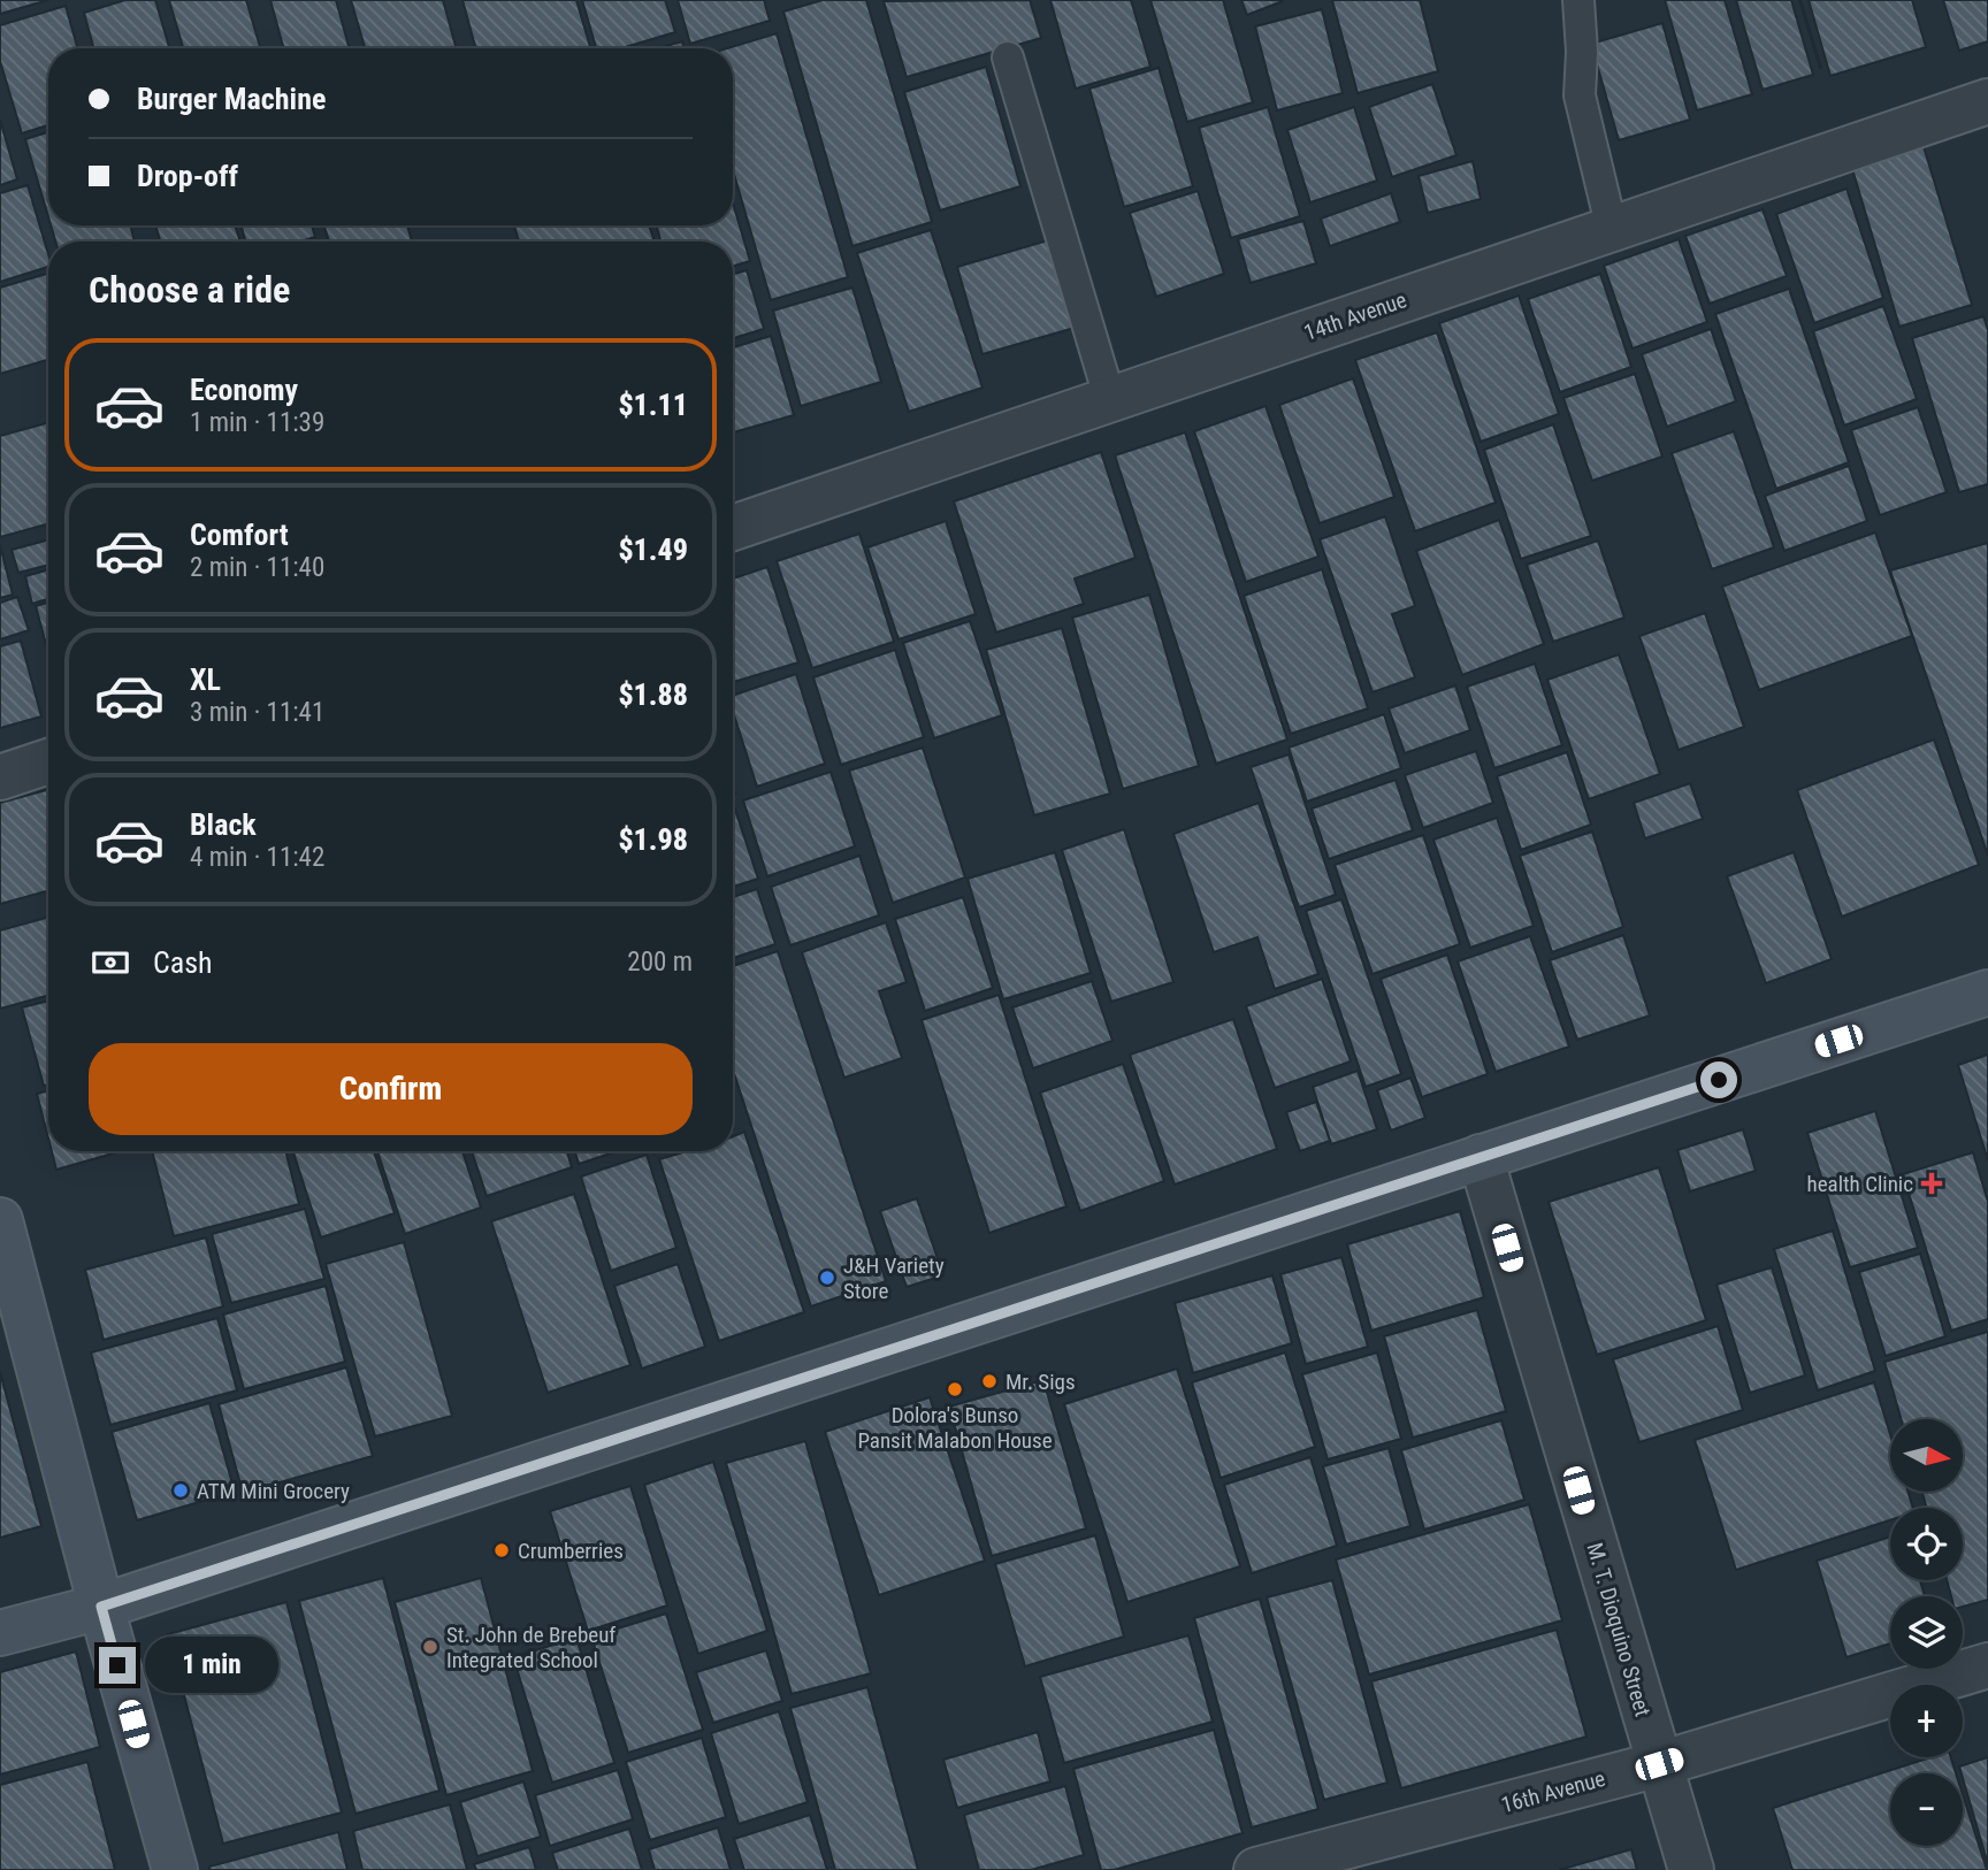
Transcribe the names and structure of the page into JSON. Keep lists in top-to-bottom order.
{
  "streets": {
    "street": ["14th Avenue", "M. T. Dioquino Street", "16th Avenue"]
  },
  "crossings": [
    ["M. T. Dioquino Street", "16th Avenue"]
  ],
  "places": {
    "health": ["health Clinic"],
    "other": [
      "J&H Variety Store",
      "Mr. Sigs",
      "Dolora's Bunso Pansit Malabon House",
      "ATM Mini Grocery",
      "Crumberries",
      "St. John de Brebeuf Integrated School"
    ]
  },
  "north": "right",
  "page": {
    "banner": ["Burger Machine", "Drop-off"],
    "heading": "Choose a ride",
    "list": [
      {
        "name": "Economy",
        "note": "1 min · 11:39",
        "value": "$1.11"
      },
      {
        "name": "Comfort",
        "note": "2 min · 11:40",
        "value": "$1.49"
      },
      {
        "name": "XL",
        "note": "3 min · 11:41",
        "value": "$1.88"
      },
      {
        "name": "Black",
        "note": "4 min · 11:42",
        "value": "$1.98"
      }
    ],
    "pay": ["Cash", "200 m"],
    "buttons": "Confirm",
    "map_buttons": ["+", "−"],
    "bubble": "1 min"
  }
}
